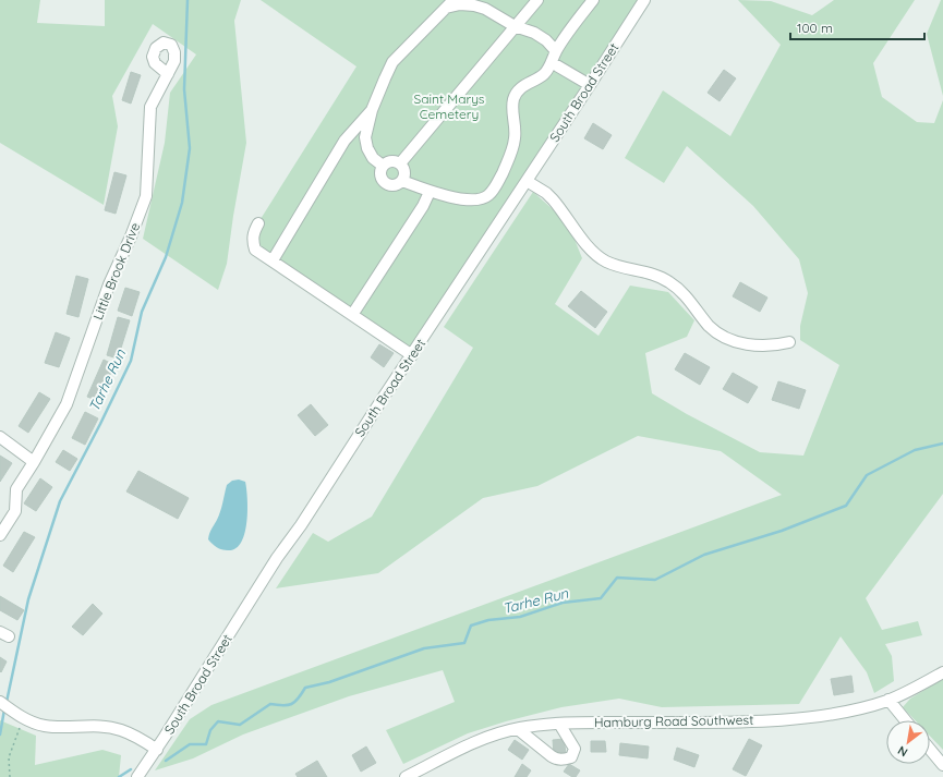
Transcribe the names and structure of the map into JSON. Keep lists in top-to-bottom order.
{
  "streets": {
    "street": ["South Broad Street", "Little Brook Drive", "Hamburg Road Southwest"]
  },
  "water": ["Tarhe Run"],
  "parks": ["Saint Marys Cemetery"],
  "scale_bar": "100 m",
  "north": "bottom left"
}
